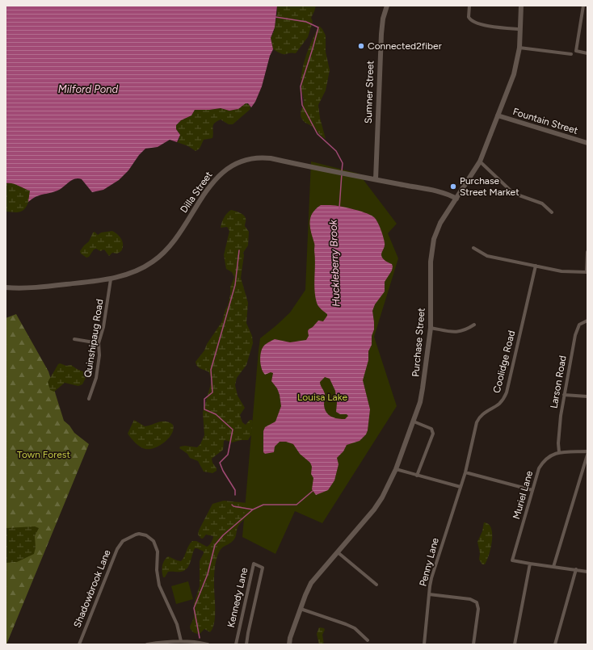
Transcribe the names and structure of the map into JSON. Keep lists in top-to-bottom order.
{
  "streets": {
    "main road": [
      "Sumner Street",
      "Fountain Street",
      "Dilla Street",
      "Purchase Street"
    ],
    "street": [
      "Quinshipaug Road",
      "Coolidge Road",
      "Larson Road",
      "Muriel Lane",
      "Penny Lane",
      "Shadowbrook Lane",
      "Kennedy Lane"
    ]
  },
  "crossings": [
    ["Sumner Street", "Dilla Street"],
    ["Fountain Street", "Purchase Street"],
    ["Dilla Street", "Quinshipaug Road"],
    ["Dilla Street", "Purchase Street"],
    ["Coolidge Road", "Penny Lane"],
    ["Larson Road", "Muriel Lane"]
  ],
  "water": ["Milford Pond", "Huckleberry Brook"],
  "parks": ["Louisa Lake", "Town Forest"],
  "places": ["Connected2fiber", "Purchase Street Market"]
}
